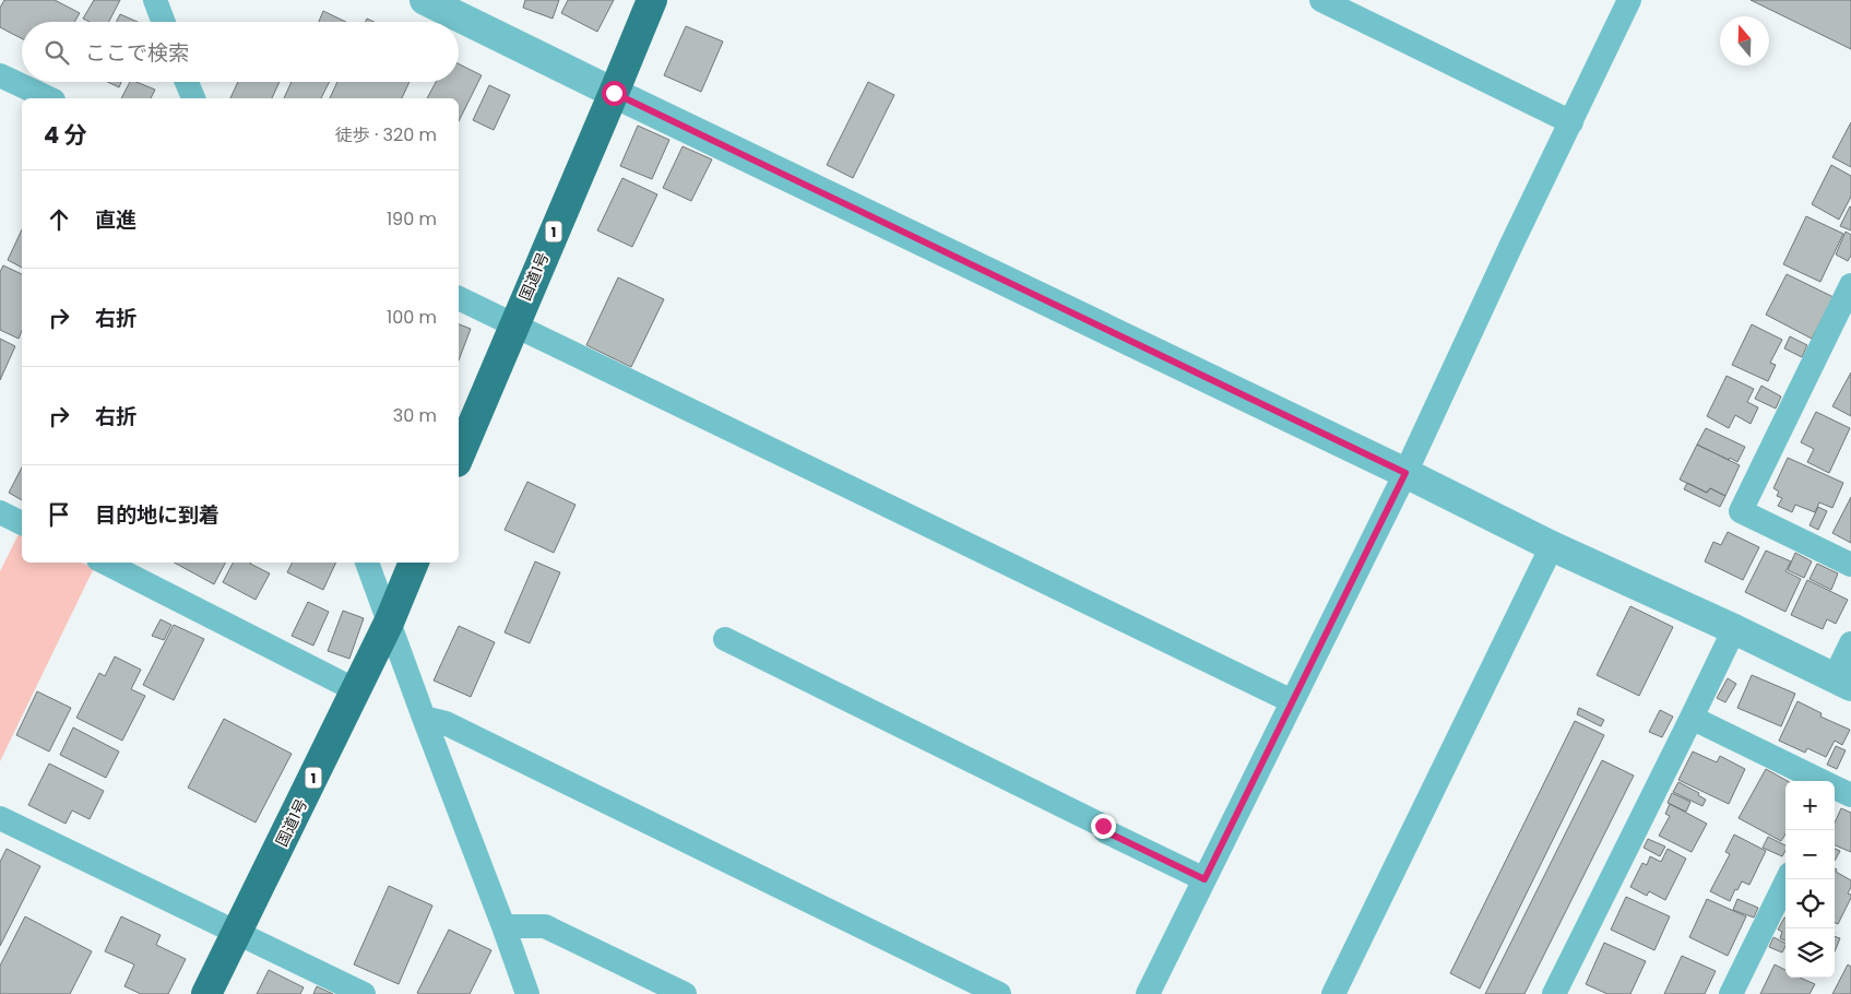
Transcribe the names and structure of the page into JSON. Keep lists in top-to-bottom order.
{
  "streets": {
    "highway": ["1", "国道1号"]
  },
  "north": "top",
  "page": {
    "search": "ここで検索",
    "heading": ["4 分", "徒歩 · 320 m"],
    "list": [
      ["直進", "190 m"],
      ["右折", "100 m"],
      ["右折", "30 m"],
      "目的地に到着"
    ],
    "map_buttons": ["+", "−"]
  }
}
